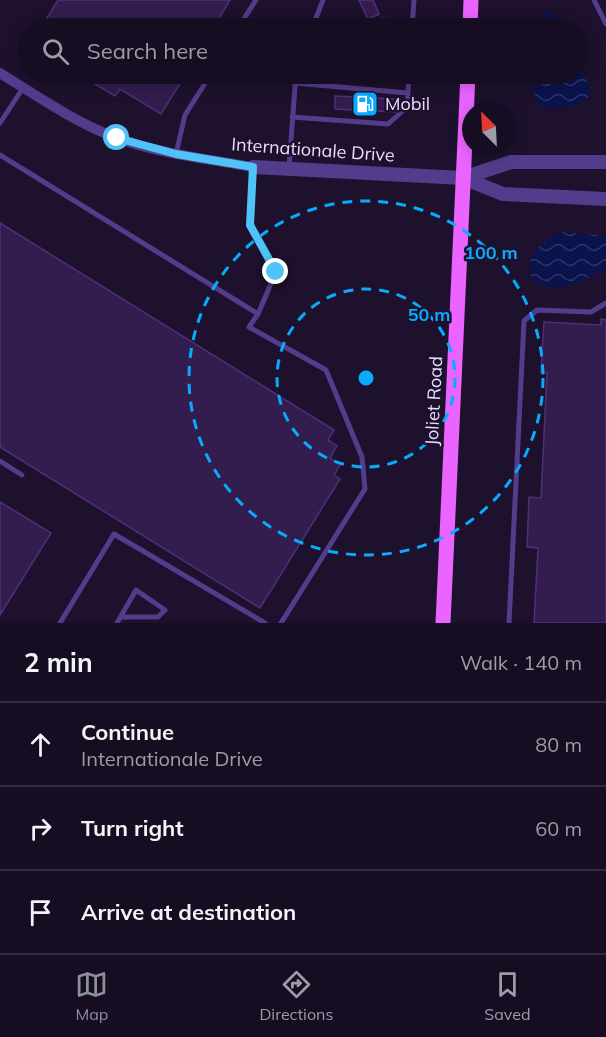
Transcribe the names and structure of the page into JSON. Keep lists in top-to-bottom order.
{
  "streets": {
    "main road": ["Joliet Road"],
    "street": ["Internationale Drive"]
  },
  "crossings": [
    ["Internationale Drive", "Joliet Road"]
  ],
  "places": {
    "fuel station": ["Mobil"]
  },
  "north": "top left",
  "page": {
    "search": "Search here",
    "heading": ["2 min", "Walk · 140 m"],
    "list": [
      ["Continue", "Internationale Drive", "80 m"],
      ["Turn right", "60 m"],
      "Arrive at destination"
    ],
    "nav": ["Map", "Directions", "Saved"]
  },
  "rings": ["100 m", "50 m"]
}
